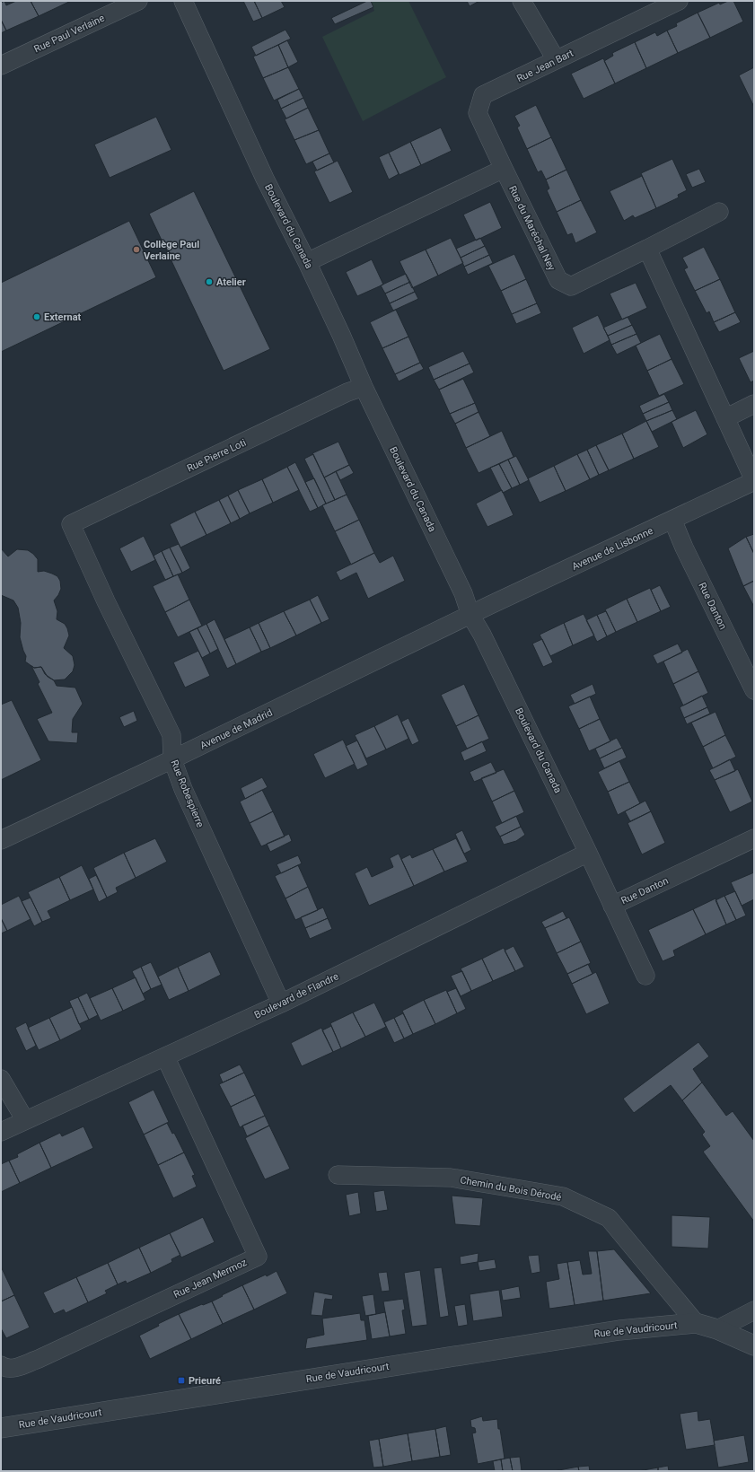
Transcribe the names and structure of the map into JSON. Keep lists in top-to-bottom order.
{
  "streets": {
    "street": [
      "Rue Paul Verlaine",
      "Rue Jean Bart",
      "Boulevard du Canada",
      "Rue du Maréchal Ney",
      "Rue Pierre Loti",
      "Avenue de Lisbonne",
      "Rue Danton",
      "Avenue de Madrid",
      "Rue Robespierre",
      "Boulevard de Flandre",
      "Chemin du Bois Dérodé",
      "Rue Jean Mermoz",
      "Rue de Vaudricourt"
    ]
  },
  "crossings": [
    ["Rue Jean Bart", "Rue du Maréchal Ney"],
    ["Boulevard du Canada", "Rue Pierre Loti"],
    ["Boulevard du Canada", "Avenue de Lisbonne"],
    ["Boulevard du Canada", "Rue Danton"],
    ["Boulevard du Canada", "Avenue de Madrid"],
    ["Boulevard du Canada", "Boulevard de Flandre"],
    ["Rue Pierre Loti", "Rue Robespierre"],
    ["Avenue de Lisbonne", "Rue Danton"],
    ["Avenue de Lisbonne", "Avenue de Madrid"],
    ["Avenue de Madrid", "Rue Robespierre"],
    ["Rue Robespierre", "Boulevard de Flandre"],
    ["Boulevard de Flandre", "Rue Jean Mermoz"],
    ["Chemin du Bois Dérodé", "Rue de Vaudricourt"]
  ],
  "places": {
    "other": ["Collège Paul Verlaine", "Atelier", "Externat"],
    "transit": ["Prieuré"]
  }
}
